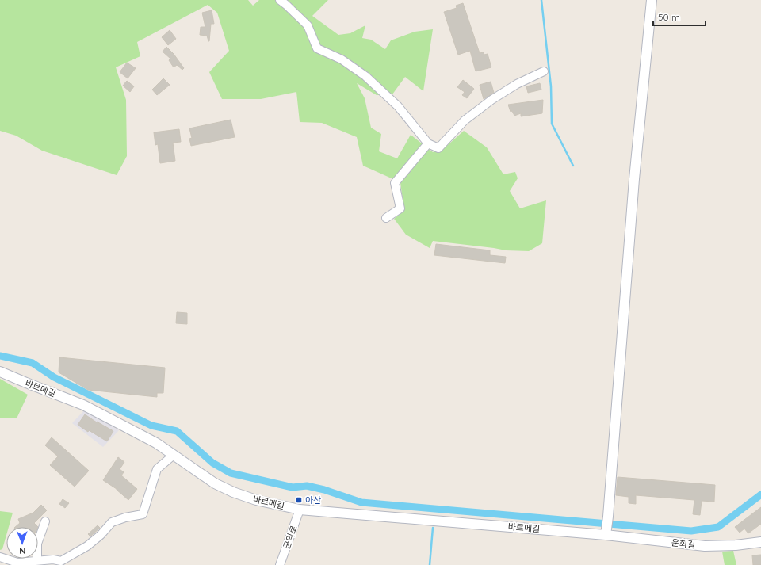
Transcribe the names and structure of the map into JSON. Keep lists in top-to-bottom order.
{
  "streets": {
    "street": ["바르메길", "군익로", "운회길"]
  },
  "crossings": [
    ["바르메길", "군익로"],
    ["바르메길", "운회길"]
  ],
  "places": {
    "transit": ["아산"]
  },
  "scale_bar": "50 m",
  "north": "bottom"
}
